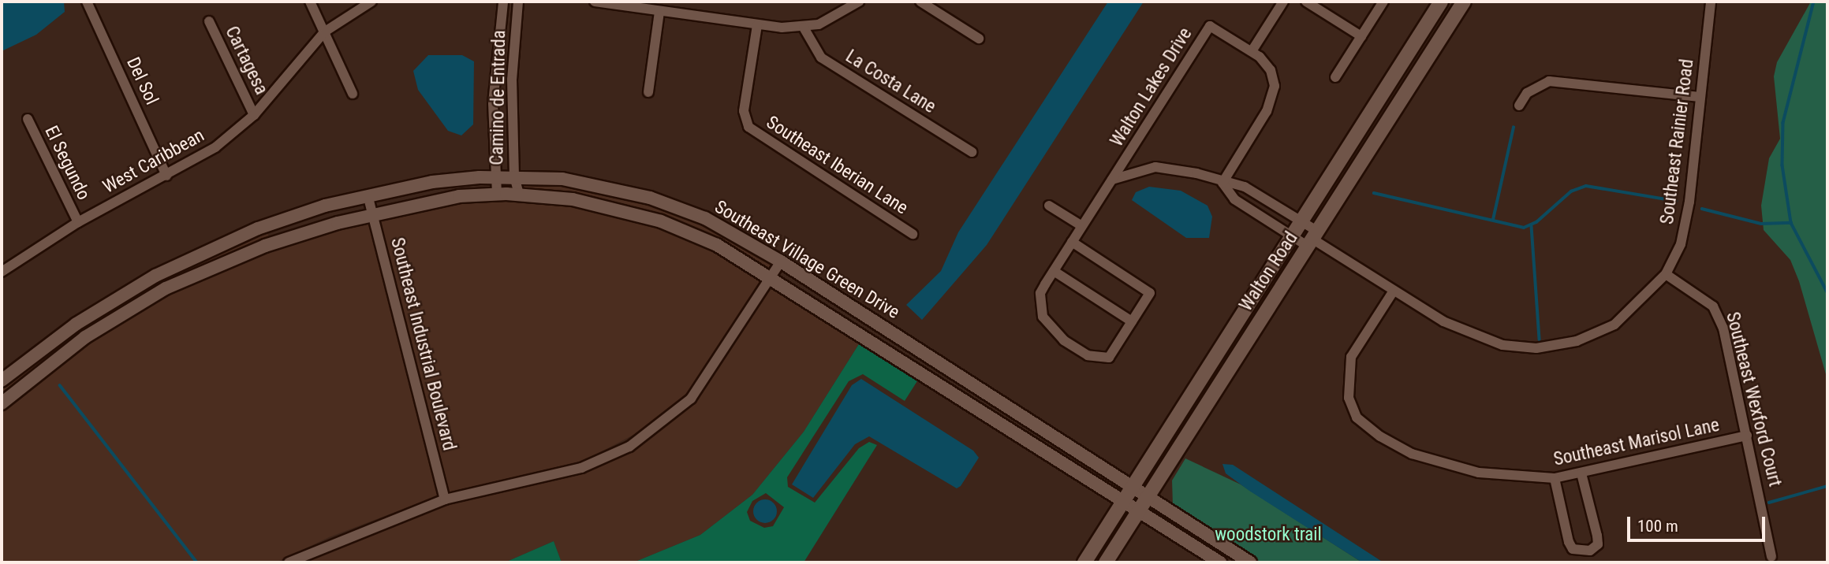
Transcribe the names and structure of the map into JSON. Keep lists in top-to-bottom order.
{
  "streets": {
    "main road": ["Walton Road"],
    "street": [
      "Cartagesa",
      "Del Sol",
      "La Costa Lane",
      "Walton Lakes Drive",
      "Camino de Entrada",
      "Southeast Rainier Road",
      "West Caribbean",
      "El Segundo",
      "Southeast Iberian Lane",
      "Southeast Village Green Drive",
      "Southeast Industrial Boulevard",
      "Southeast Wexford Court",
      "Southeast Marisol Lane"
    ]
  },
  "crossings": [
    ["Cartagesa", "West Caribbean"],
    ["Del Sol", "West Caribbean"],
    ["Walton Lakes Drive", "Southeast Rainier Road"],
    ["Walton Lakes Drive", "Walton Road"],
    ["Camino de Entrada", "Southeast Village Green Drive"],
    ["Southeast Rainier Road", "Walton Road"],
    ["Southeast Rainier Road", "Southeast Wexford Court"],
    ["Southeast Rainier Road", "Southeast Marisol Lane"],
    ["West Caribbean", "El Segundo"],
    ["Southeast Village Green Drive", "Walton Road"],
    ["Southeast Village Green Drive", "Southeast Industrial Boulevard"],
    ["Southeast Wexford Court", "Southeast Marisol Lane"]
  ],
  "parks": ["woodstork trail"],
  "scale_bar": "100 m"
}
